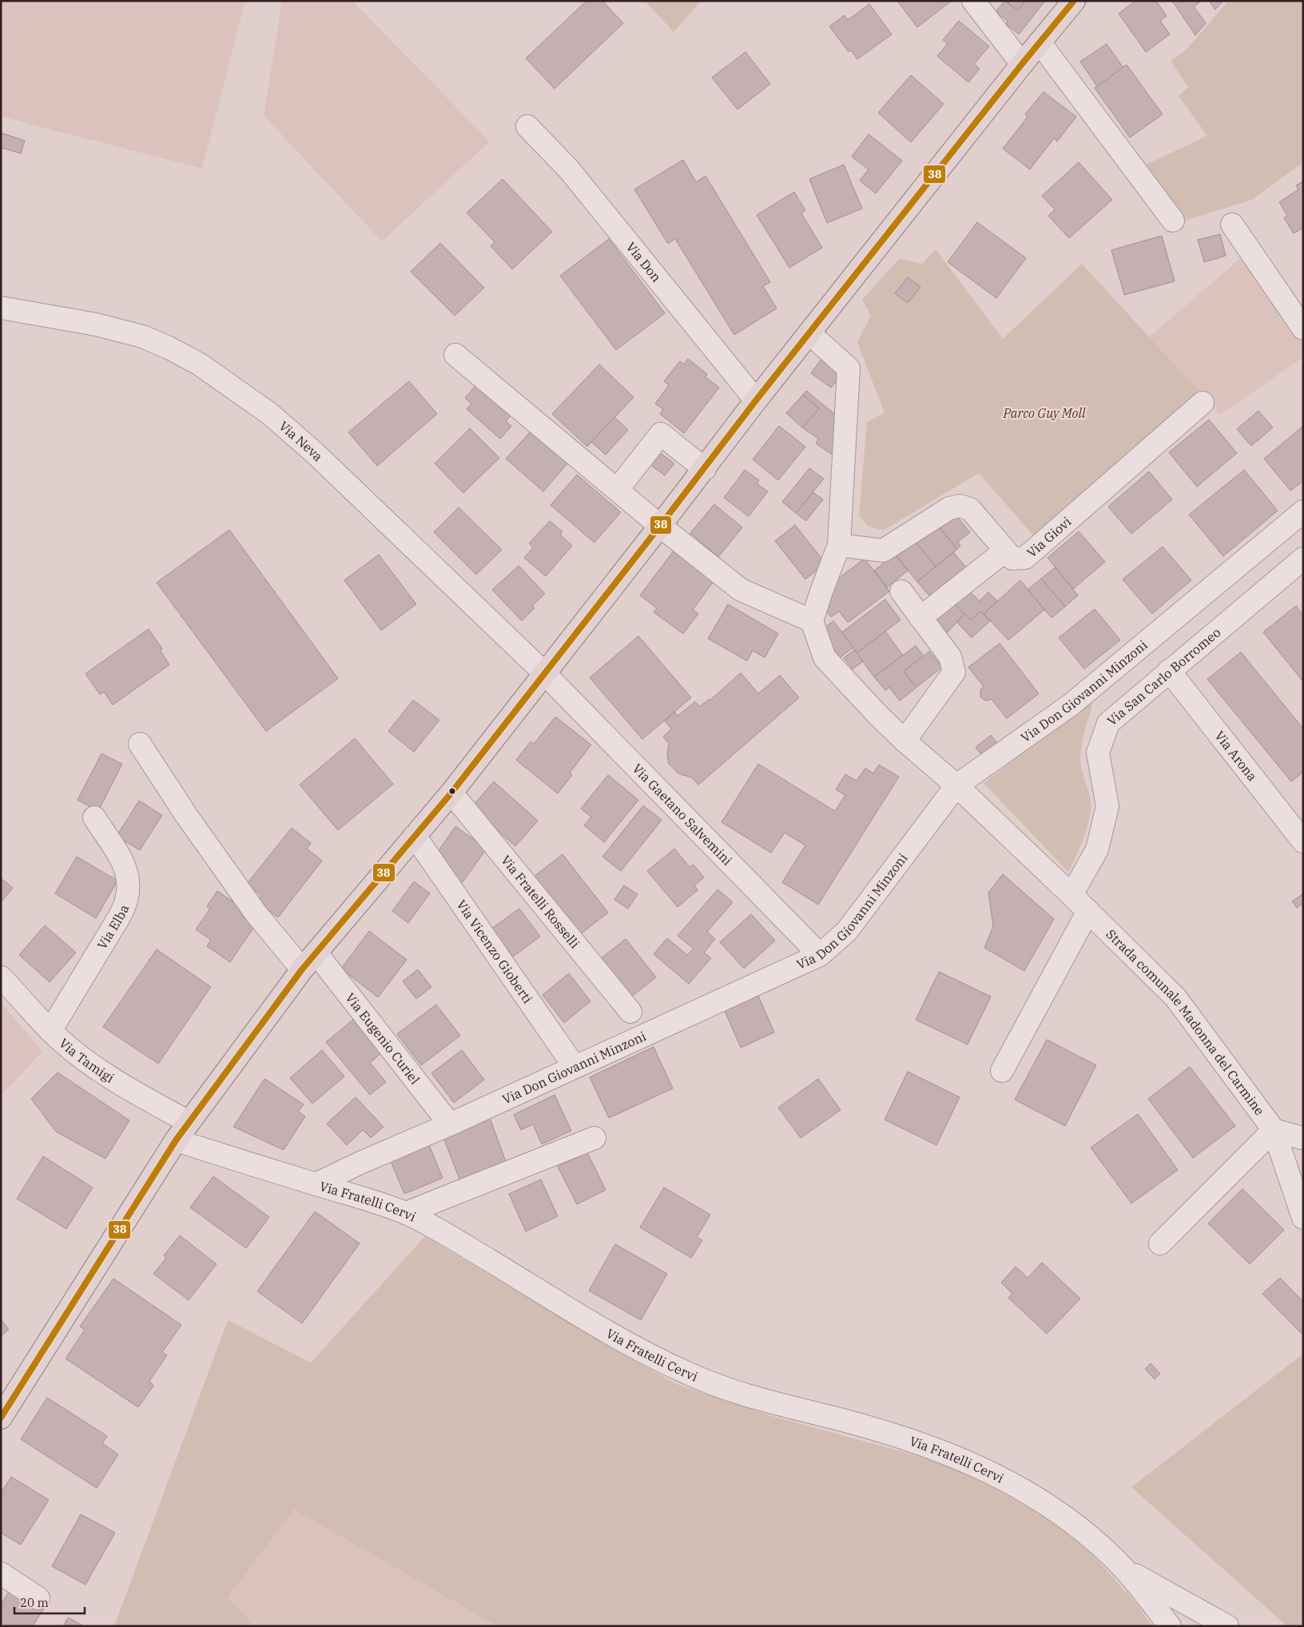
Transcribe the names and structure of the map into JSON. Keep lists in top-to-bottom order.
{
  "streets": {
    "street": [
      "Via Don",
      "Via Neva",
      "Via Giovi",
      "Via San Carlo Borromeo",
      "Via Don Giovanni Minzoni",
      "Via Arona",
      "Via Gaetano Salvemini",
      "Via Fratelli Rosselli",
      "Via Elba",
      "Via Vicenzo Gioberti",
      "Strada comunale Madonna del Carmine",
      "Via Eugenio Curiel",
      "Via Tamigi",
      "Via Fratelli Cervi"
    ]
  },
  "crossings": [
    ["Via Neva", "Via Gaetano Salvemini"],
    ["Via San Carlo Borromeo", "Via Arona"],
    ["Via San Carlo Borromeo", "Strada comunale Madonna del Carmine"],
    ["Via Don Giovanni Minzoni", "Via Gaetano Salvemini"],
    ["Via Don Giovanni Minzoni", "Via Vicenzo Gioberti"],
    ["Via Don Giovanni Minzoni", "Strada comunale Madonna del Carmine"],
    ["Via Don Giovanni Minzoni", "Via Eugenio Curiel"],
    ["Via Don Giovanni Minzoni", "Via Fratelli Cervi"],
    ["Via Elba", "Via Tamigi"]
  ],
  "parks": ["Parco Guy Moll"],
  "lines": ["transit line 38"],
  "scale_bar": "20 m"
}
